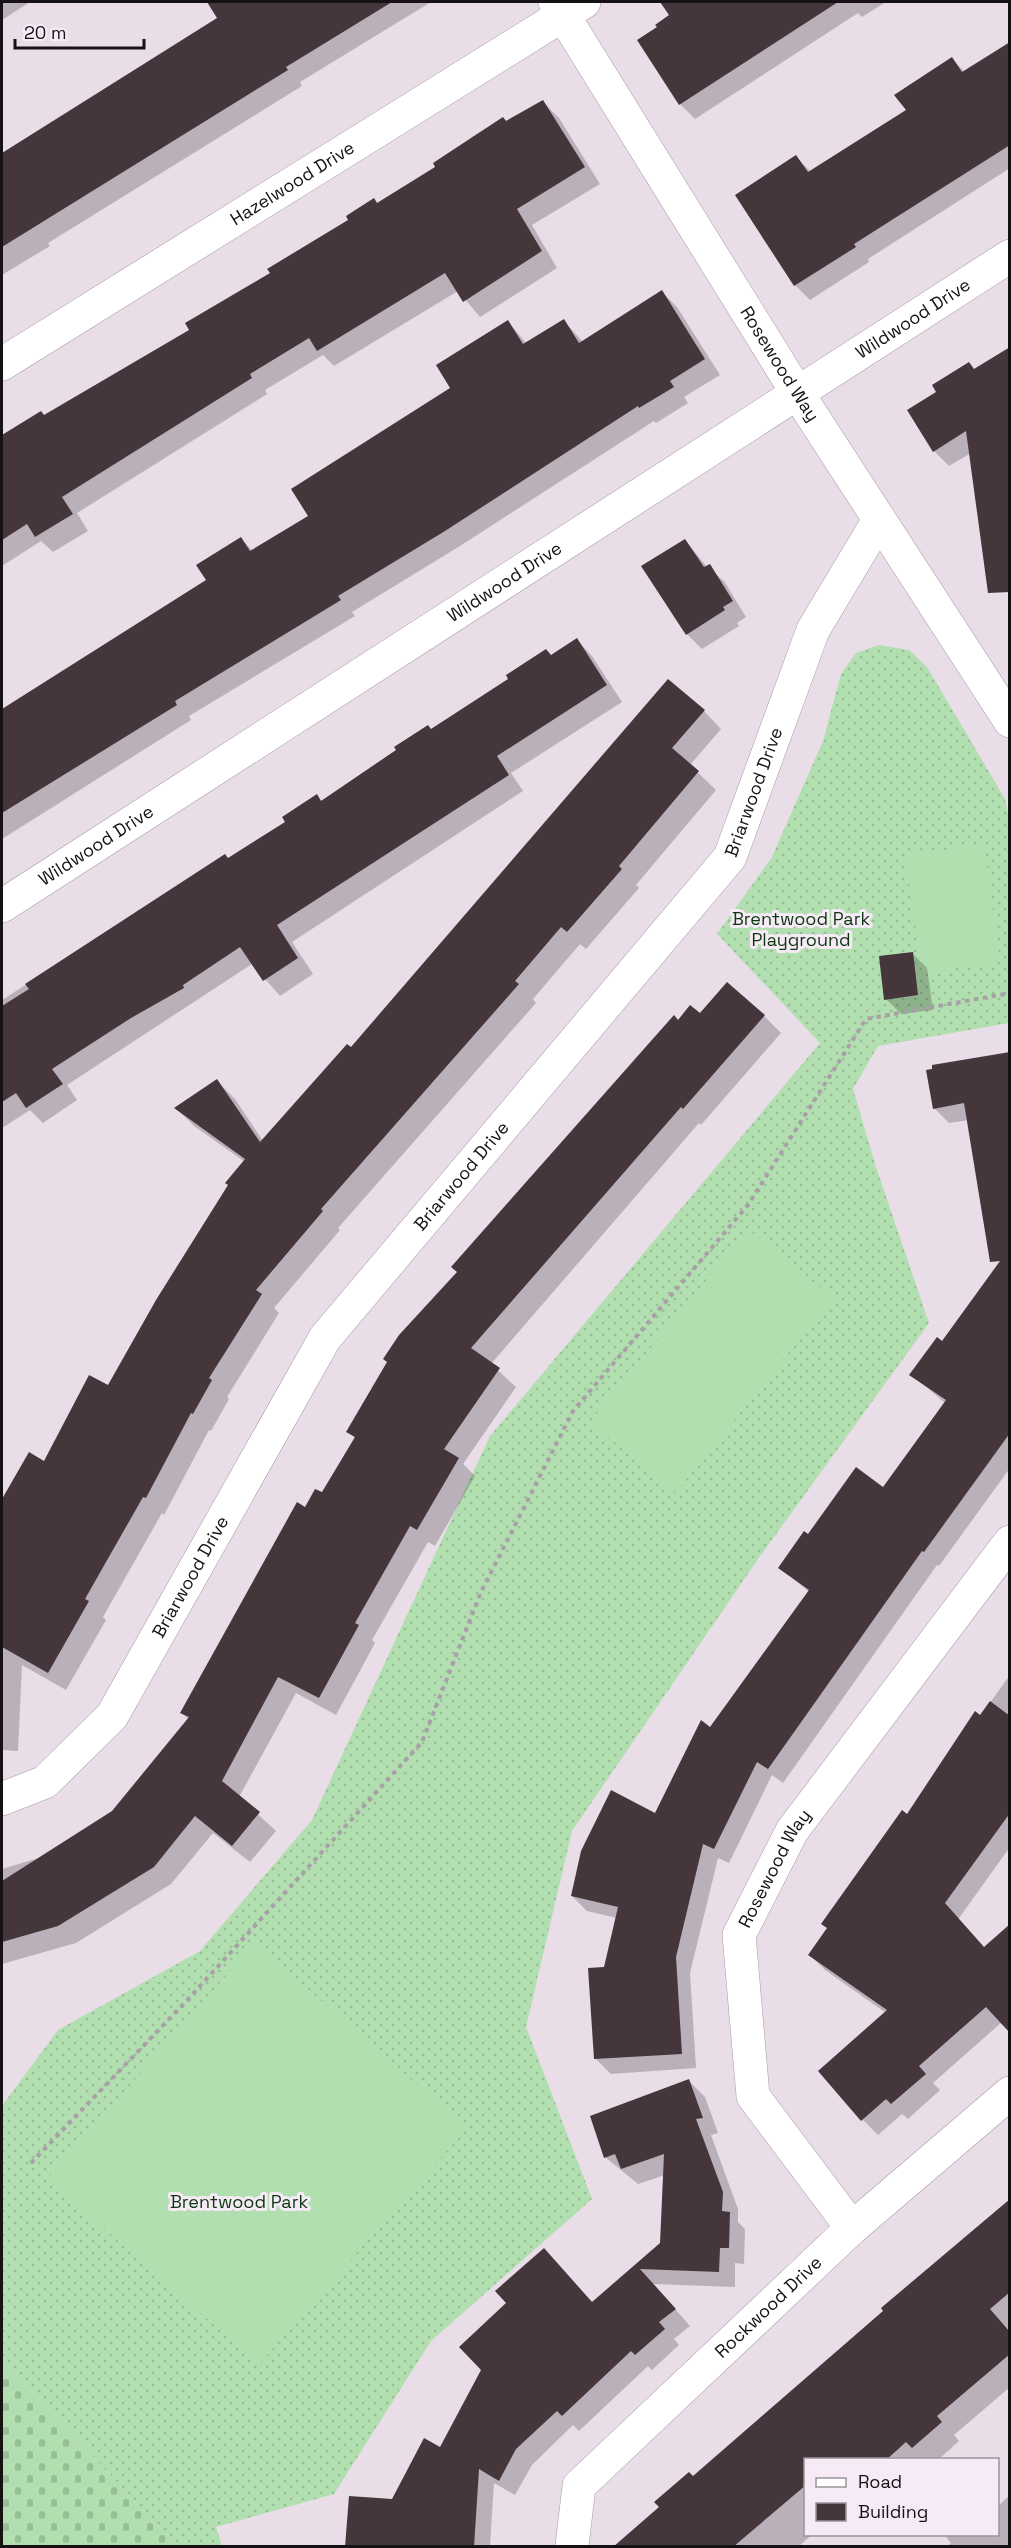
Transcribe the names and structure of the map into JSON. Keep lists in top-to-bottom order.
{
  "streets": {
    "street": [
      "Hazelwood Drive",
      "Wildwood Drive",
      "Rosewood Way",
      "Briarwood Drive",
      "Rockwood Drive"
    ]
  },
  "crossings": [
    ["Hazelwood Drive", "Rosewood Way"],
    ["Wildwood Drive", "Rosewood Way"],
    ["Rosewood Way", "Briarwood Drive"],
    ["Rosewood Way", "Rockwood Drive"]
  ],
  "parks": ["Brentwood Park Playground", "Brentwood Park"],
  "legend": ["Road", "Building"],
  "scale_bar": "20 m"
}
